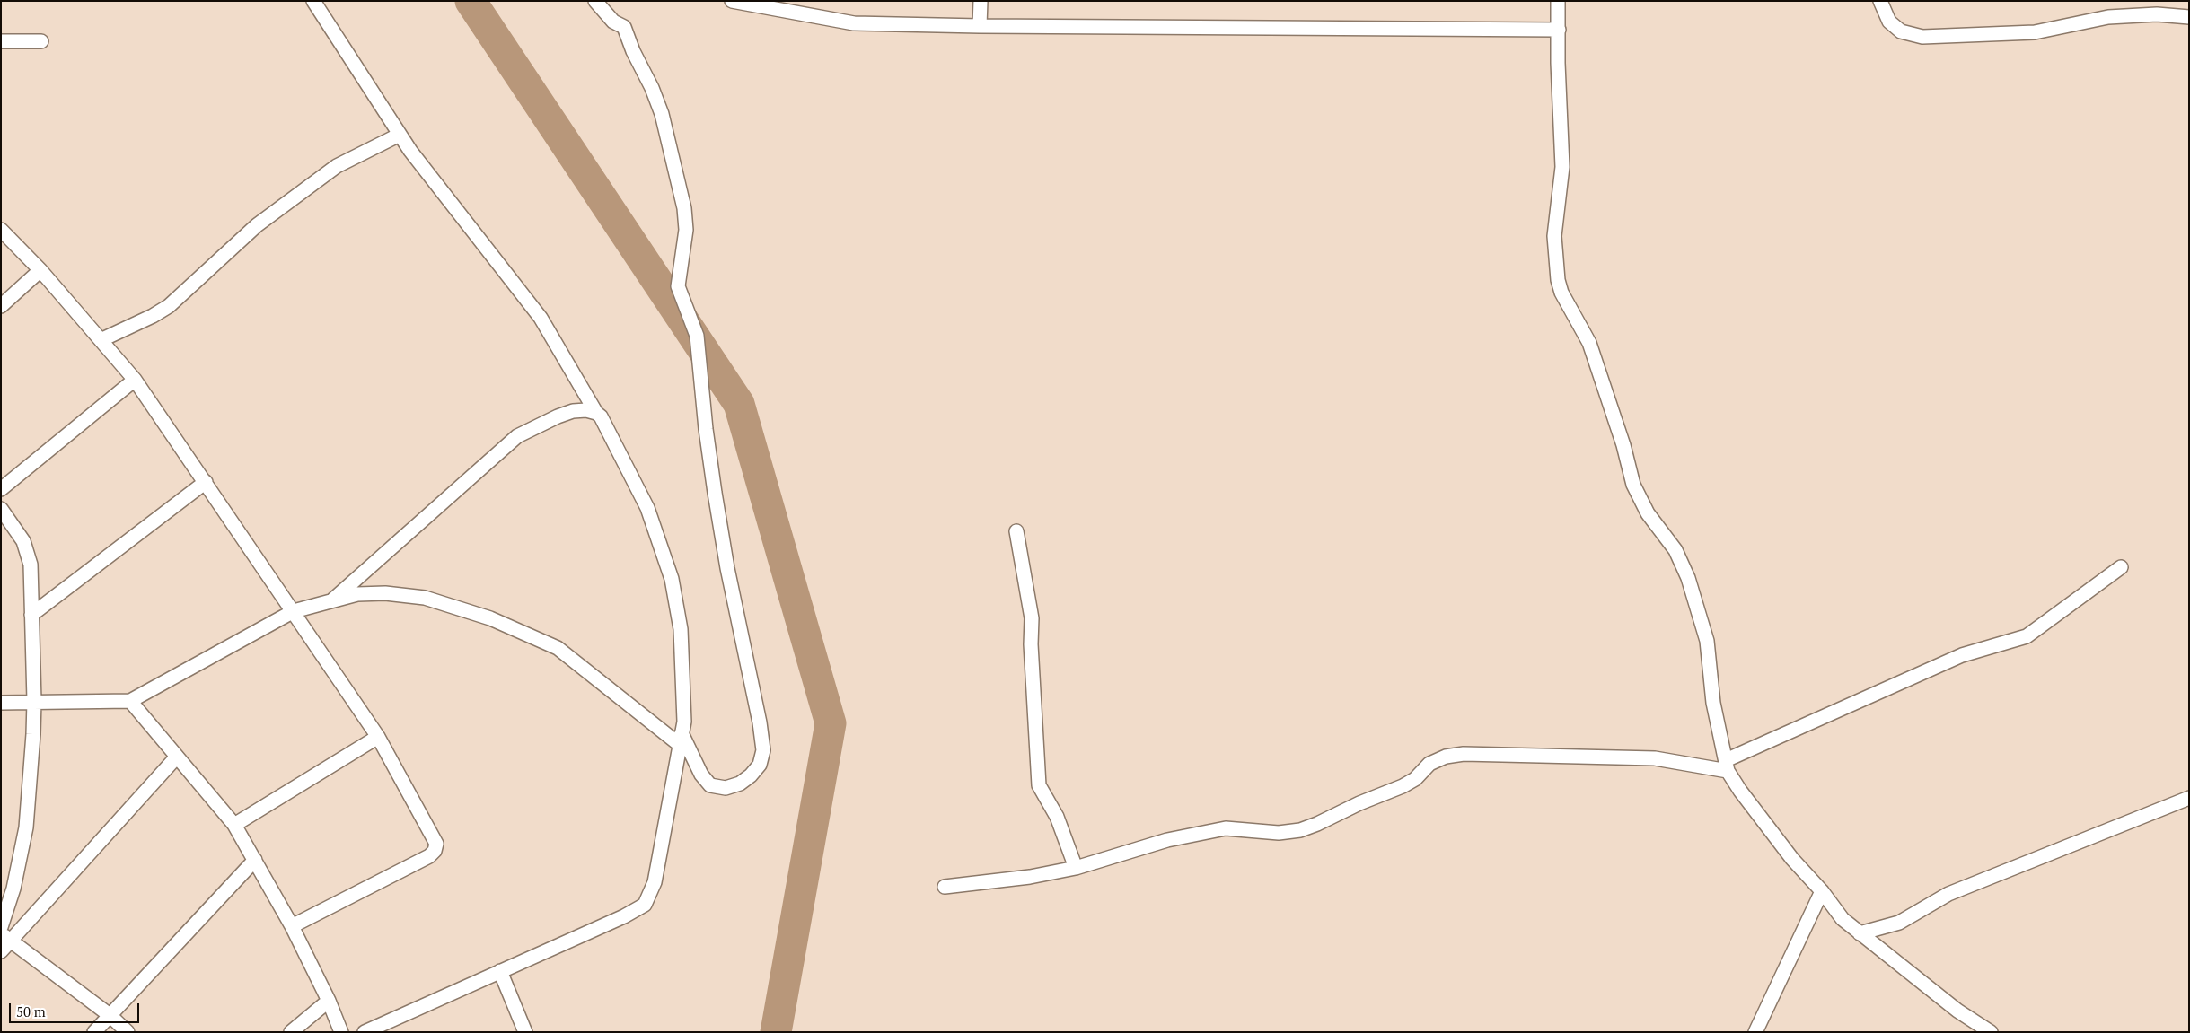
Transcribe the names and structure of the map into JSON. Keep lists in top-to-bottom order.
{
  "scale_bar": "50 m"
}
